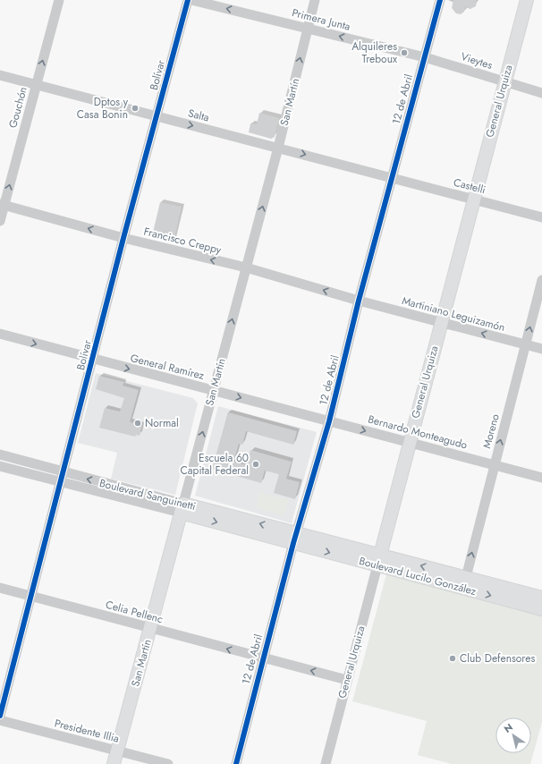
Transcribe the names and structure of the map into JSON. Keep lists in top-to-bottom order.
{
  "streets": {
    "main road": [
      "General Urquiza",
      "San Martín",
      "Boulevard Sanguinetti",
      "Boulevard Lucilo González"
    ],
    "street": [
      "Primera Junta",
      "Vieytes",
      "Bolívar",
      "12 de Abril",
      "Gouchón",
      "Salta",
      "Castelli",
      "Francisco Creppy",
      "Martiniano Leguizamón",
      "General Ramírez",
      "Moreno",
      "Bernardo Monteagudo",
      "Celia Pellenc",
      "Presidente Illia"
    ]
  },
  "crossings": [
    ["Primera Junta", "Vieytes"],
    ["Primera Junta", "12 de Abril"],
    ["Primera Junta", "San Martín"],
    ["Vieytes", "12 de Abril"],
    ["Vieytes", "General Urquiza"],
    ["Bolívar", "Salta"],
    ["Bolívar", "Francisco Creppy"],
    ["Bolívar", "General Ramírez"],
    ["Bolívar", "Boulevard Sanguinetti"],
    ["Bolívar", "Celia Pellenc"],
    ["12 de Abril", "Salta"],
    ["12 de Abril", "Castelli"],
    ["12 de Abril", "Francisco Creppy"],
    ["12 de Abril", "Martiniano Leguizamón"],
    ["12 de Abril", "General Ramírez"],
    ["12 de Abril", "Bernardo Monteagudo"],
    ["12 de Abril", "Boulevard Sanguinetti"],
    ["12 de Abril", "Boulevard Lucilo González"],
    ["12 de Abril", "Celia Pellenc"],
    ["General Urquiza", "Castelli"],
    ["General Urquiza", "Martiniano Leguizamón"],
    ["General Urquiza", "Bernardo Monteagudo"],
    ["General Urquiza", "Boulevard Lucilo González"],
    ["General Urquiza", "Celia Pellenc"],
    ["San Martín", "Salta"],
    ["San Martín", "Francisco Creppy"],
    ["San Martín", "General Ramírez"],
    ["San Martín", "Boulevard Sanguinetti"],
    ["San Martín", "Celia Pellenc"],
    ["San Martín", "Presidente Illia"],
    ["Gouchón", "Salta"],
    ["Gouchón", "Francisco Creppy"],
    ["Salta", "Castelli"],
    ["Francisco Creppy", "Martiniano Leguizamón"],
    ["Martiniano Leguizamón", "Moreno"],
    ["General Ramírez", "Bernardo Monteagudo"],
    ["Moreno", "Bernardo Monteagudo"],
    ["Moreno", "Boulevard Lucilo González"],
    ["Boulevard Sanguinetti", "Boulevard Lucilo González"]
  ],
  "one_way": [
    "Primera Junta",
    "San Martín",
    "Gouchón",
    "Salta",
    "Francisco Creppy",
    "Martiniano Leguizamón",
    "General Ramírez",
    "Moreno",
    "Bernardo Monteagudo",
    "Celia Pellenc"
  ],
  "places": [
    "Alquileres Treboux",
    "Dptos y Casa Bonin",
    "Normal",
    "Escuela 60 Capital Federal",
    "Club Defensores"
  ],
  "north": "top left"
}
